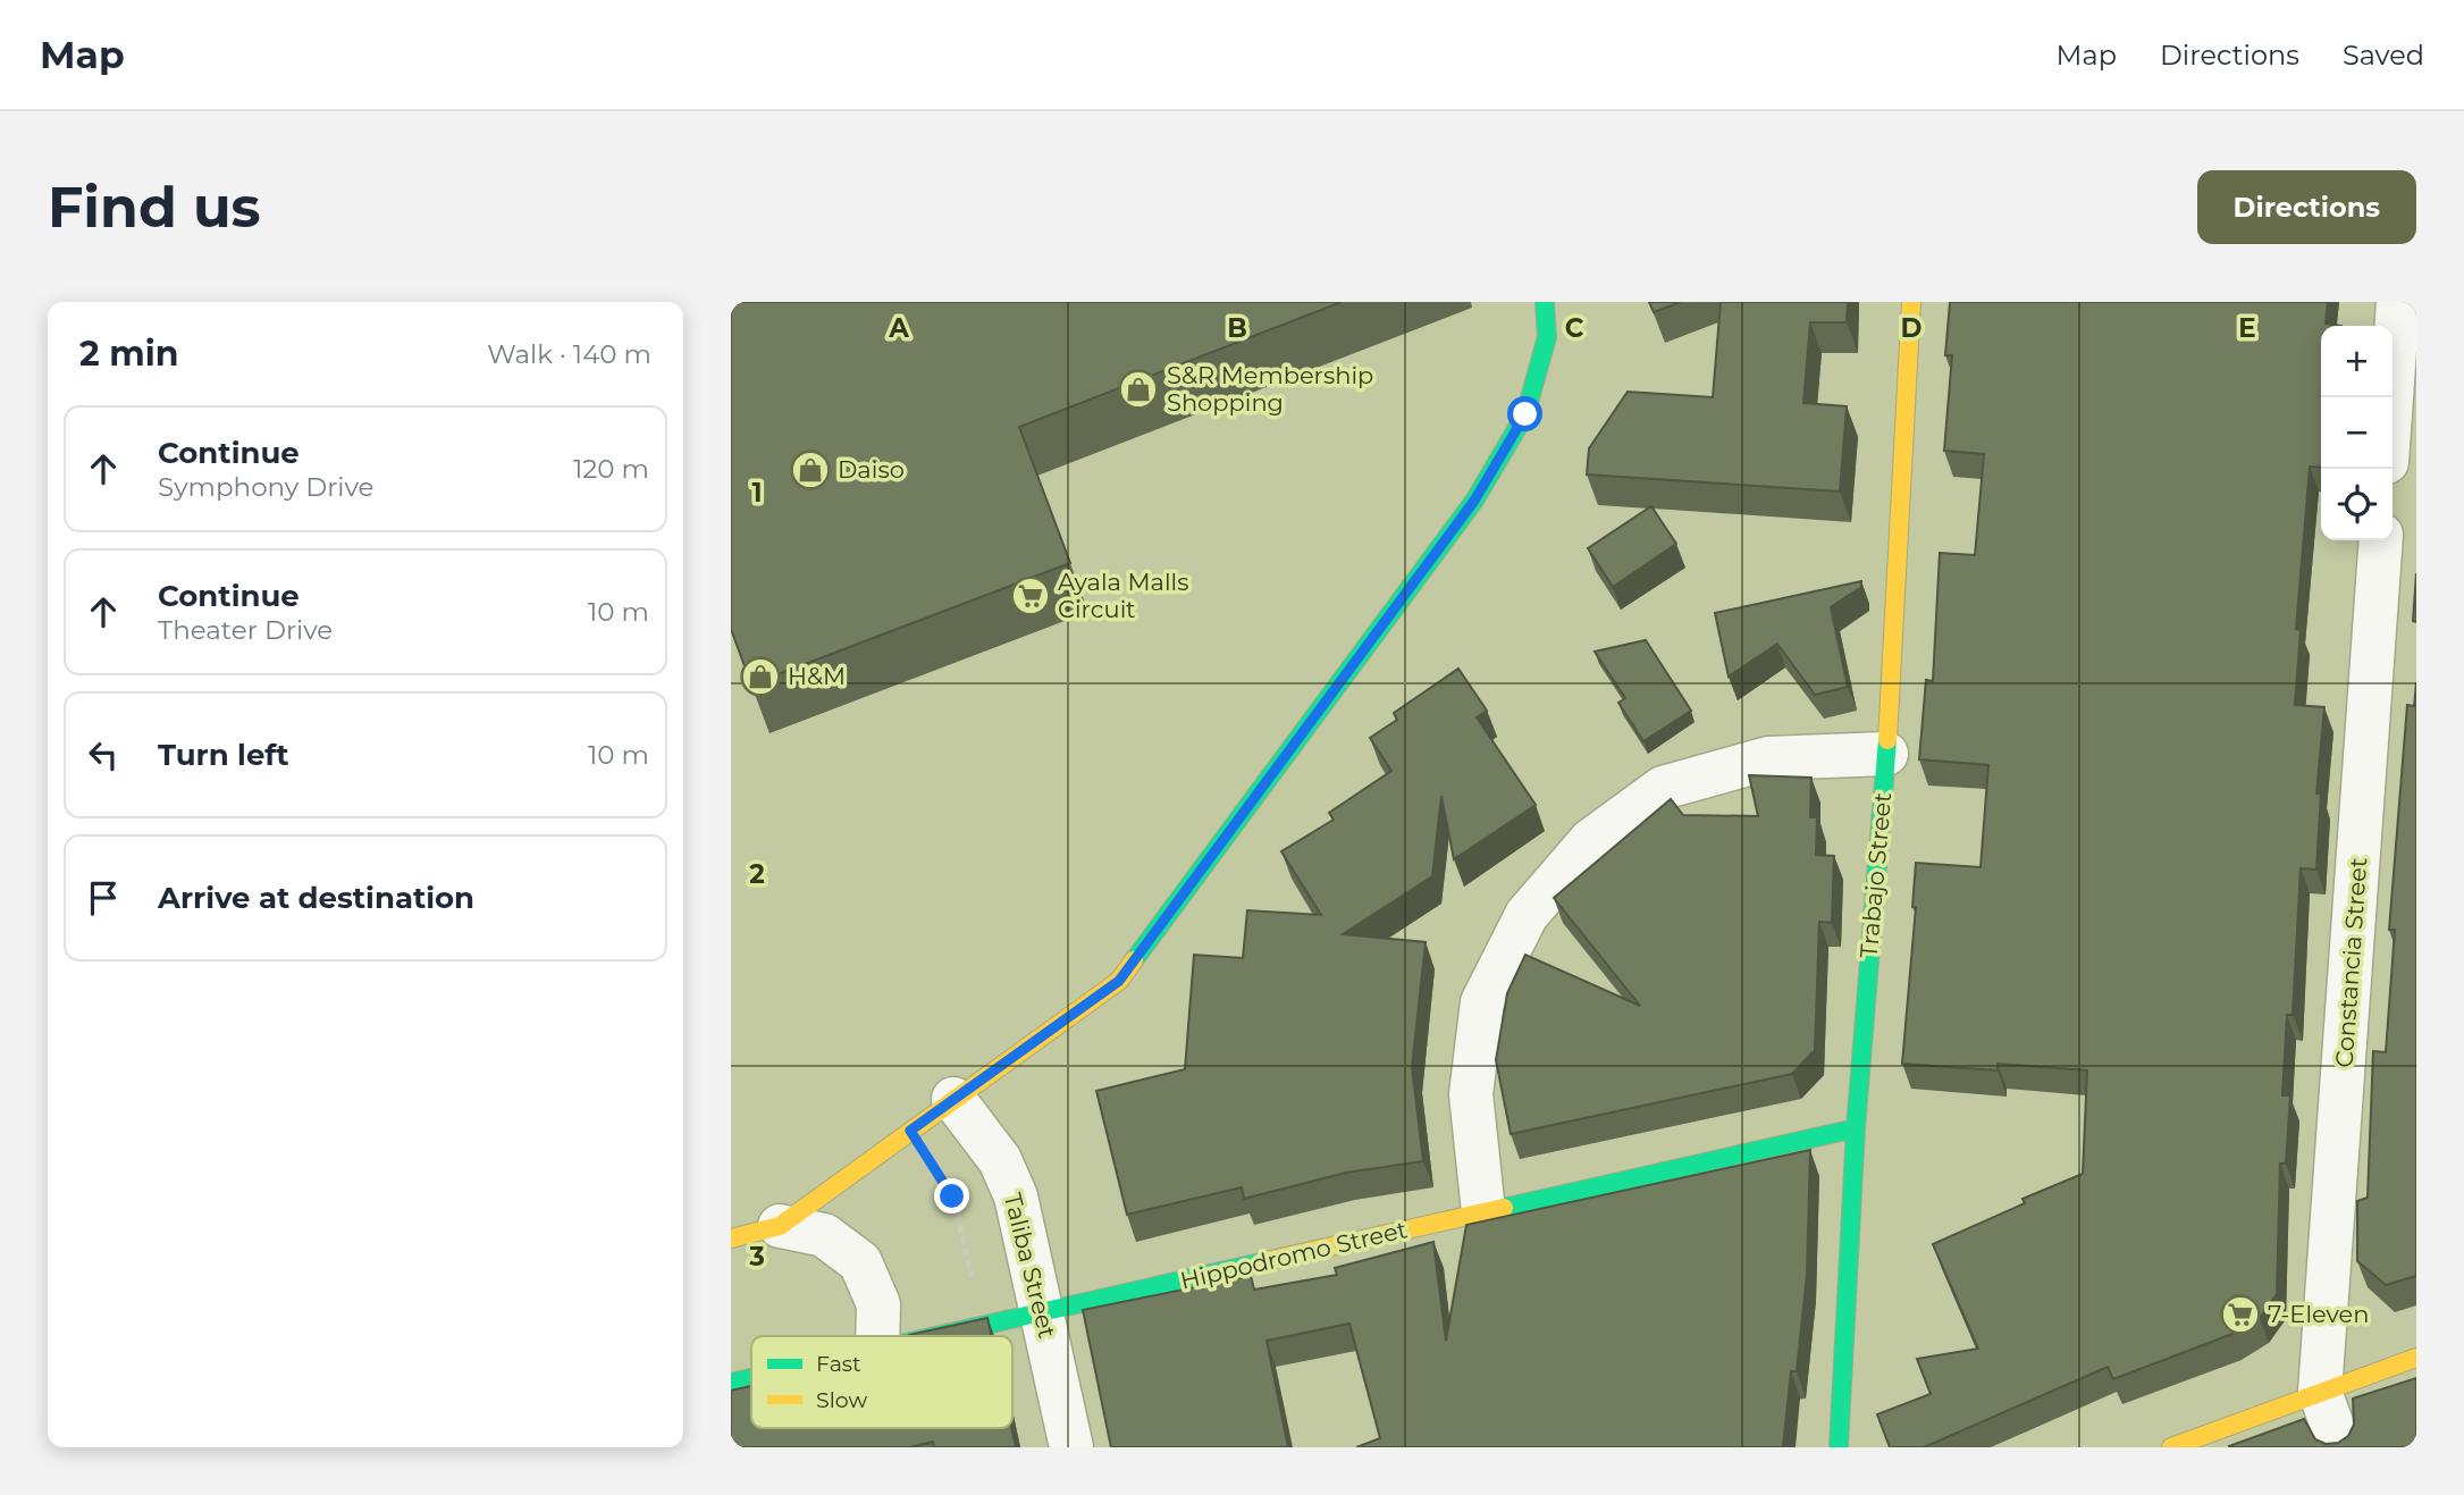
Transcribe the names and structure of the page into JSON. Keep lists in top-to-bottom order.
{
  "streets": {
    "street": [
      "Trabajo Street",
      "Constancia Street",
      "Hippodromo Street",
      "Taliba Street"
    ]
  },
  "crossings": [
    ["Trabajo Street", "Hippodromo Street"],
    ["Hippodromo Street", "Taliba Street"]
  ],
  "places": {
    "shop": ["S&R Membership Shopping", "Daiso", "H&M"],
    "supermarket": ["Ayala Malls Circuit", "7-Eleven"]
  },
  "legend": ["Fast", "Slow"],
  "page": {
    "header": "Map",
    "nav": ["Map", "Directions", "Saved"],
    "buttons": "Directions",
    "title": "Find us",
    "heading": ["2 min", "Walk · 140 m"],
    "map_buttons": ["+", "−"],
    "list": [
      ["Continue", "Symphony Drive", "120 m"],
      ["Continue", "Theater Drive", "10 m"],
      ["Turn left", "10 m"],
      "Arrive at destination"
    ]
  },
  "grid": {
    "columns": [
      "A",
      "B",
      "C",
      "D",
      "E"
    ],
    "rows": ["1", "2", "3"]
  }
}
